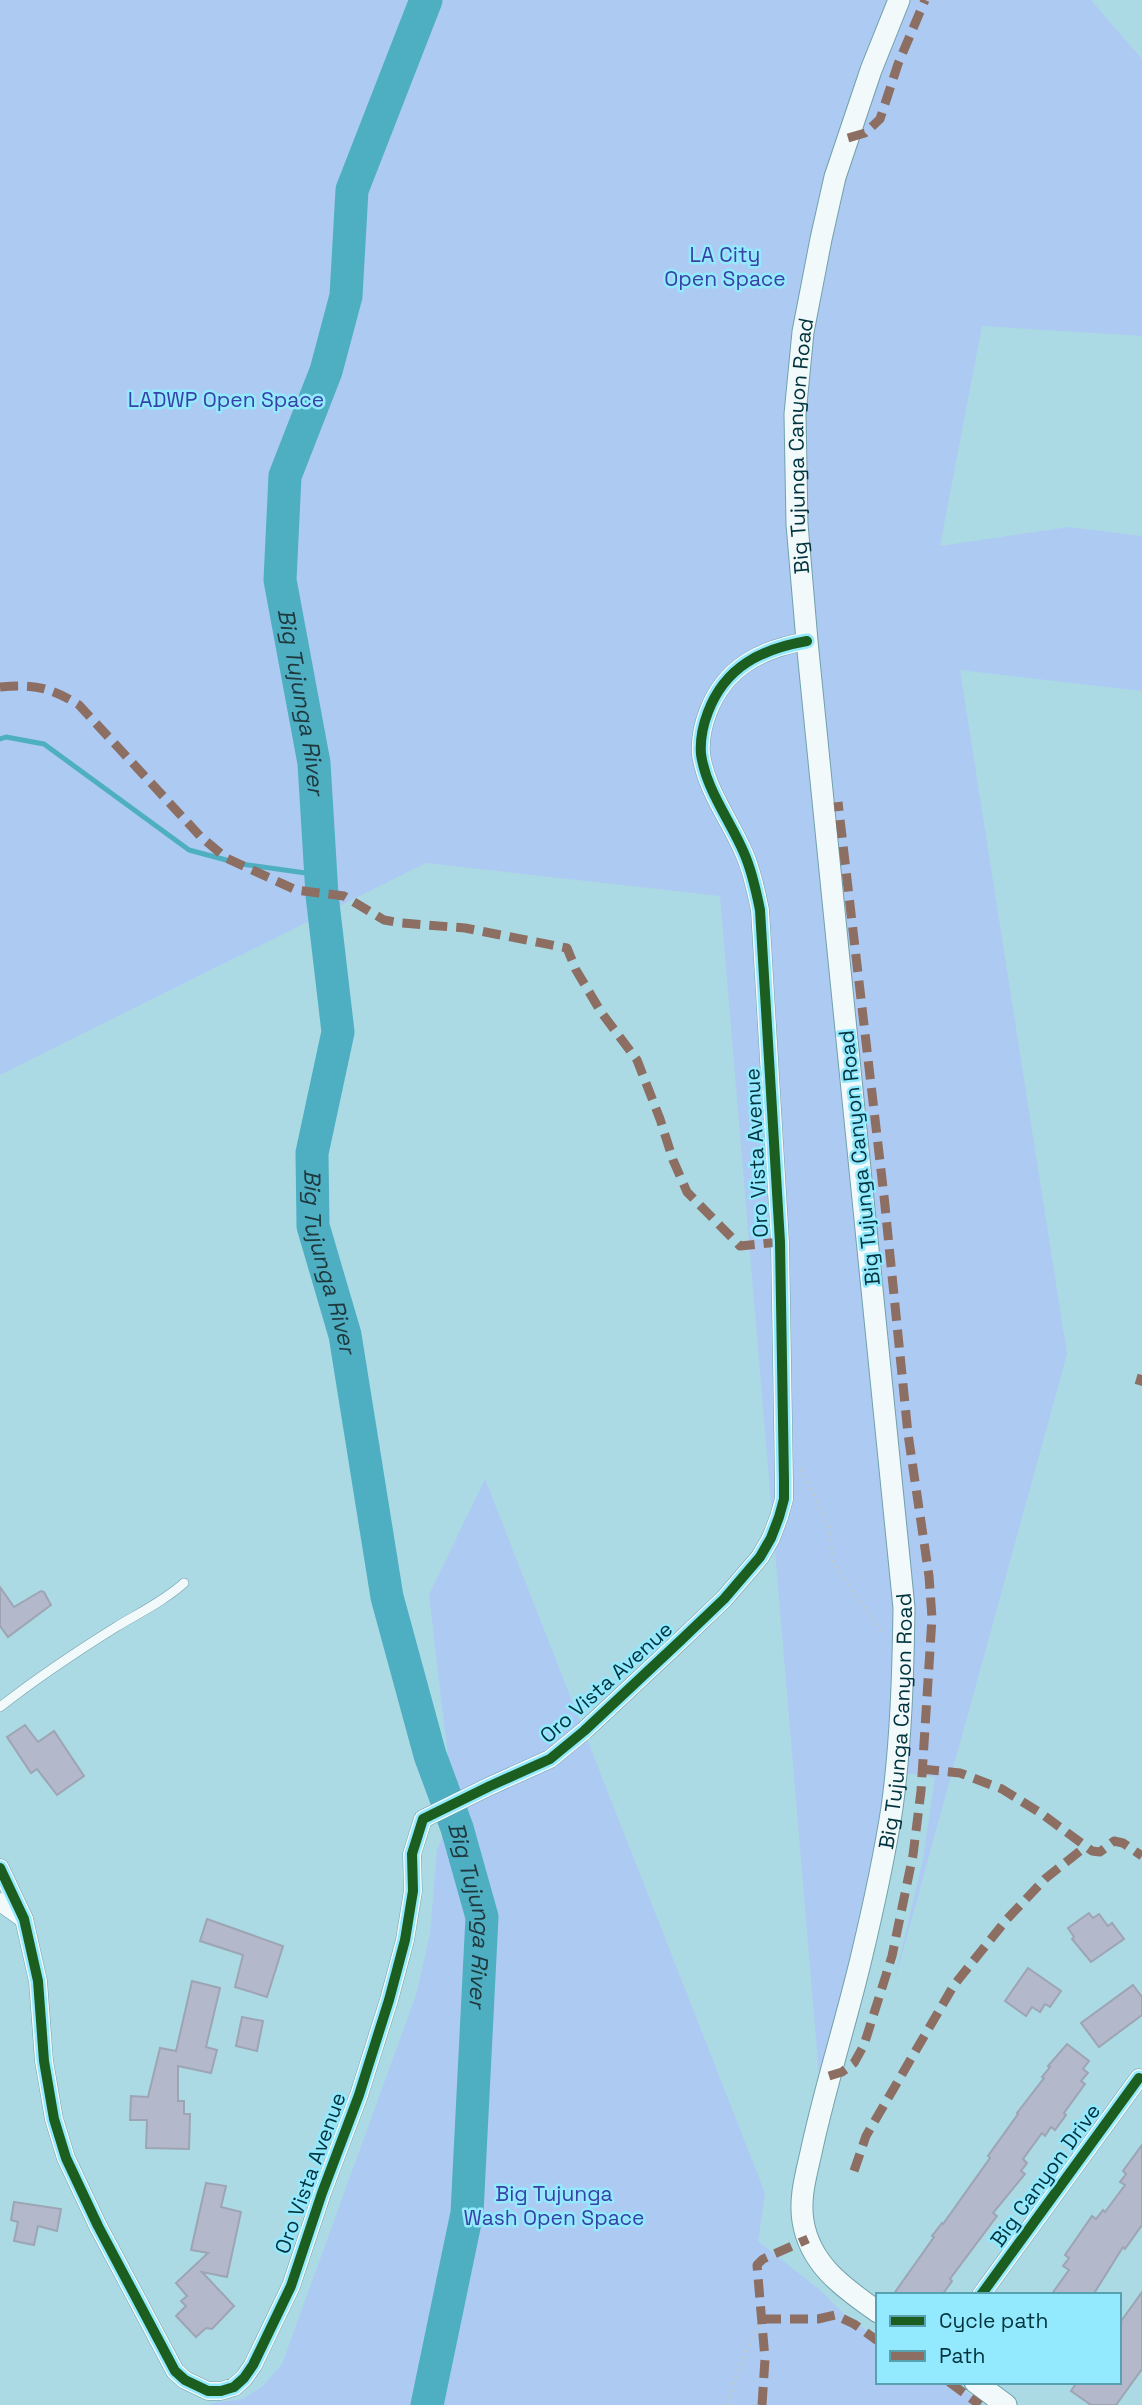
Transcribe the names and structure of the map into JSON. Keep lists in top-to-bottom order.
{
  "streets": {
    "street": ["Big Tujunga Canyon Road", "Oro Vista Avenue", "Big Canyon Drive"]
  },
  "crossings": [
    ["Big Tujunga Canyon Road", "Oro Vista Avenue"]
  ],
  "water": ["Big Tujunga River"],
  "parks": ["LA City Open Space", "LADWP Open Space", "Big Tujunga Wash Open Space"],
  "legend": ["Cycle path", "Path"]
}
